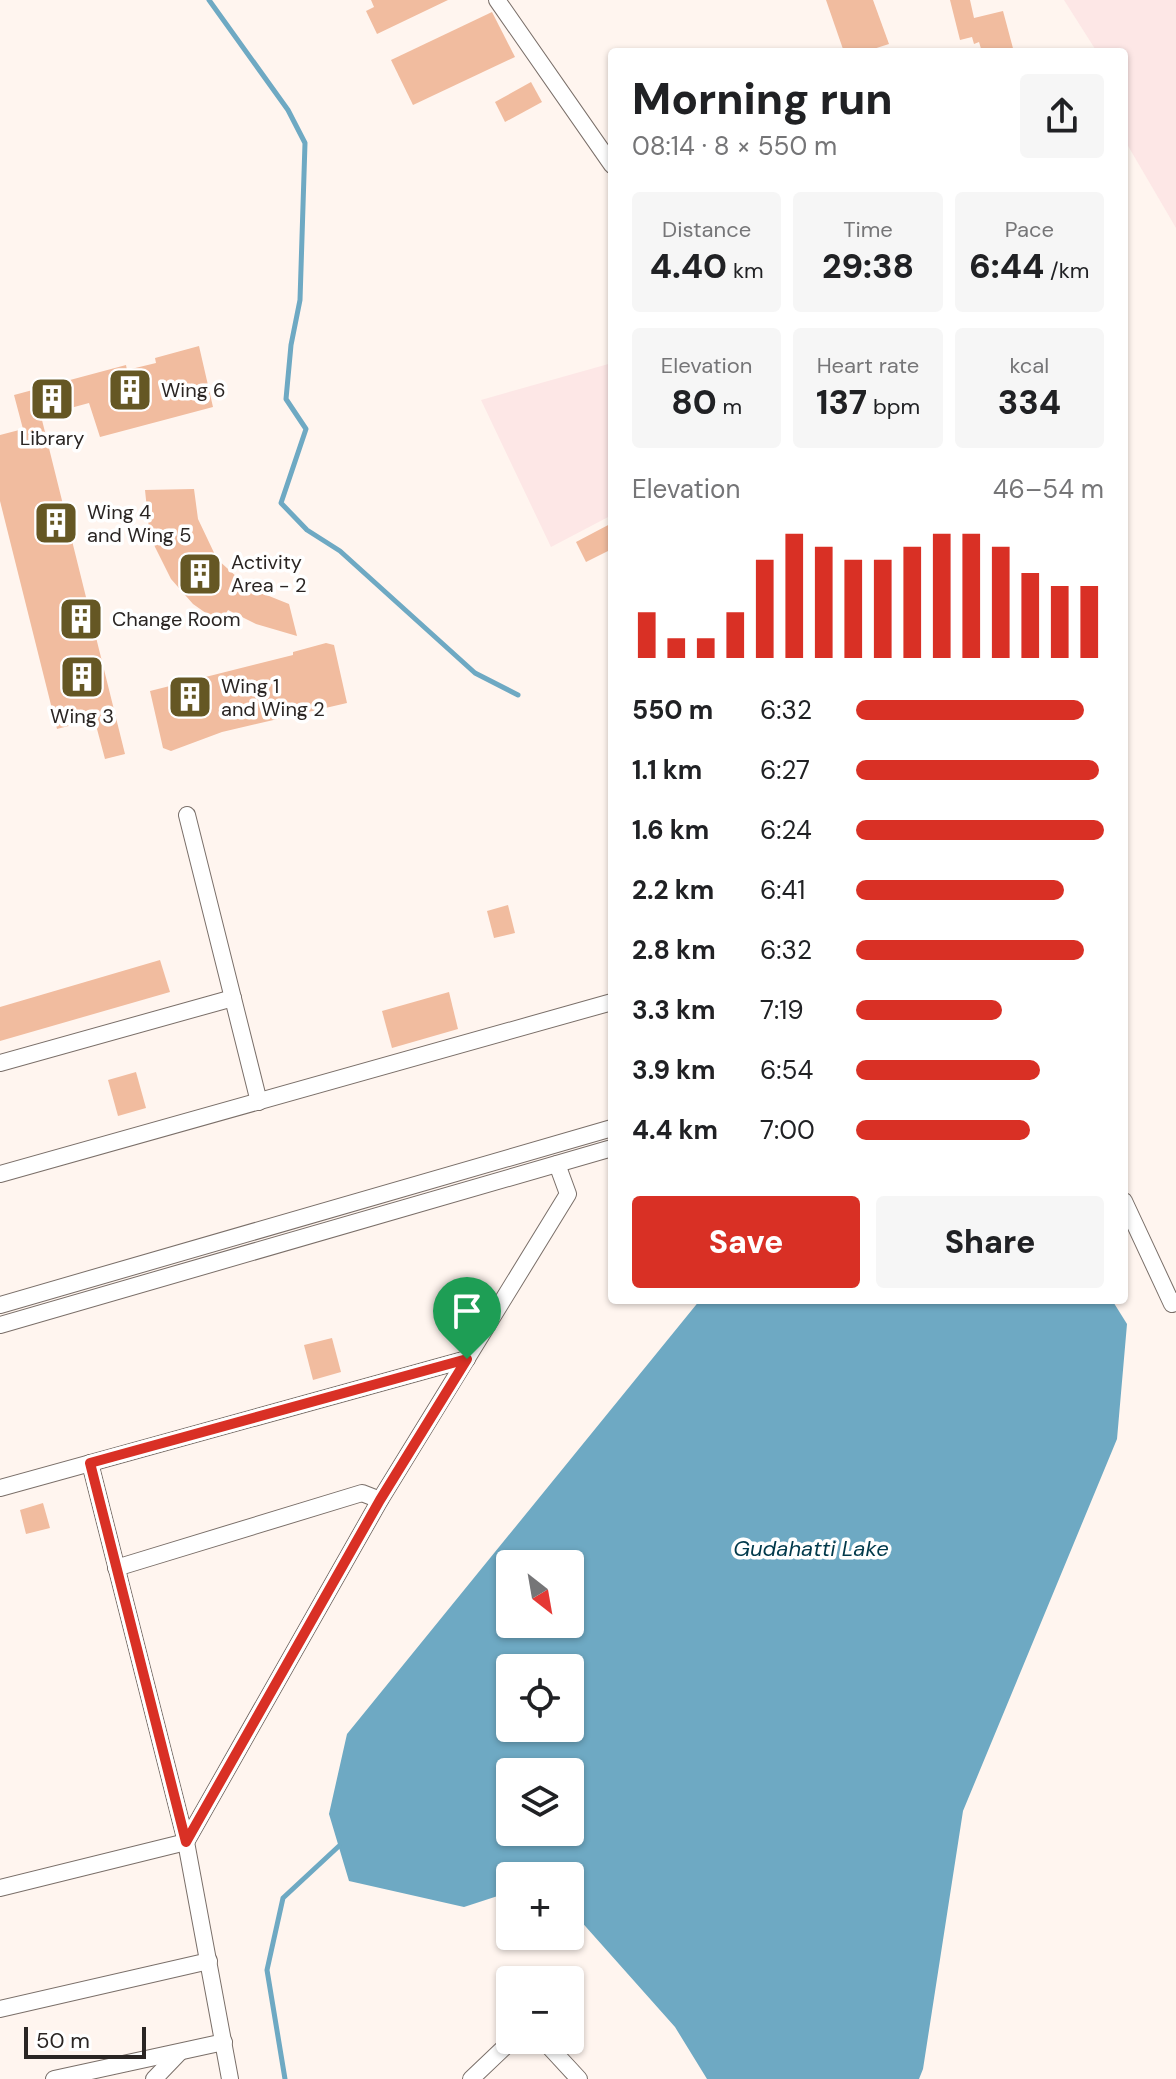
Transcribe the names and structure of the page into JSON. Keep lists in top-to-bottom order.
{
  "water": ["Gudahatti Lake"],
  "places": {
    "building": [
      "Wing 6",
      "Library",
      "Wing 4 and Wing 5",
      "Activity Area - 2",
      "Change Room",
      "Wing 3",
      "Wing 1 and Wing 2"
    ]
  },
  "scale_bar": "50 m",
  "north": "bottom right",
  "page": {
    "heading": ["Morning run", "08:14 · 8 × 550 m"],
    "stats": [
      ["Distance", "4.40 km"],
      ["Time", "29:38"],
      ["Pace", "6:44 /km"],
      ["Elevation", "80 m"],
      ["Heart rate", "137 bpm"],
      ["kcal", "334"]
    ],
    "chart": ["Elevation", "46–54 m"],
    "list": [
      {
        "name": "550 m",
        "note": "6:32"
      },
      {
        "name": "1.1 km",
        "note": "6:27"
      },
      {
        "name": "1.6 km",
        "note": "6:24"
      },
      {
        "name": "2.2 km",
        "note": "6:41"
      },
      {
        "name": "2.8 km",
        "note": "6:32"
      },
      {
        "name": "3.3 km",
        "note": "7:19"
      },
      {
        "name": "3.9 km",
        "note": "6:54"
      },
      {
        "name": "4.4 km",
        "note": "7:00"
      }
    ],
    "buttons": ["Save", "Share"],
    "map_buttons": ["+", "−"],
    "scale": "50 m"
  }
}
